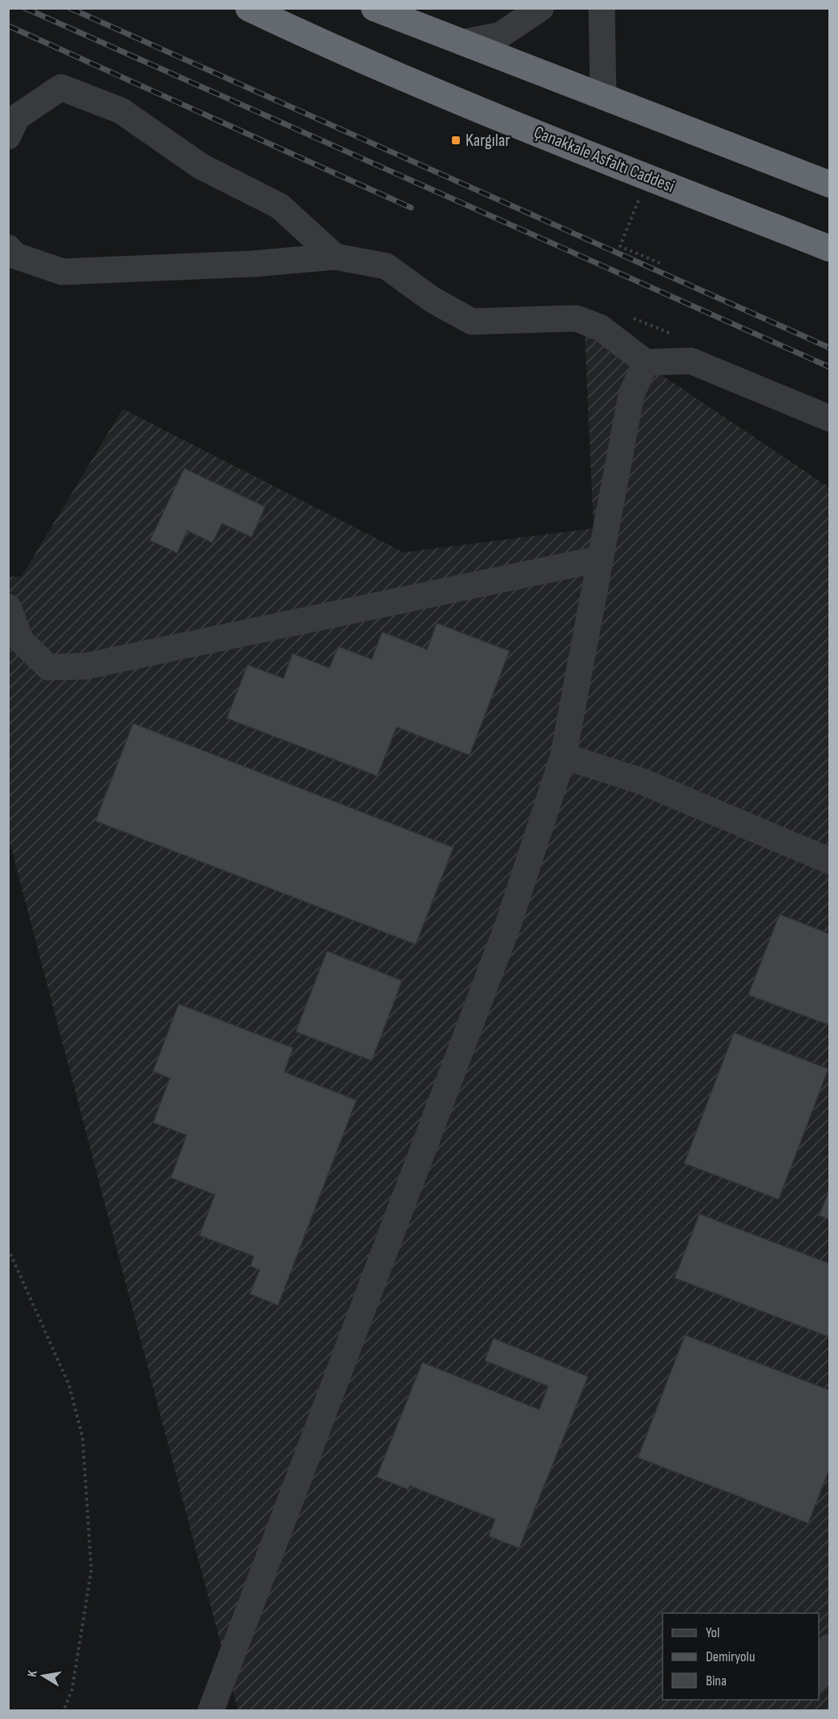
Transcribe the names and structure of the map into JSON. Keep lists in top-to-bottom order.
{
  "streets": {
    "highway": ["Çanakkale Asfaltı Caddesi"]
  },
  "places": {
    "transit": ["Kargılar"]
  },
  "legend": ["Yol", "Demiryolu", "Bina"],
  "north": "left"
}
